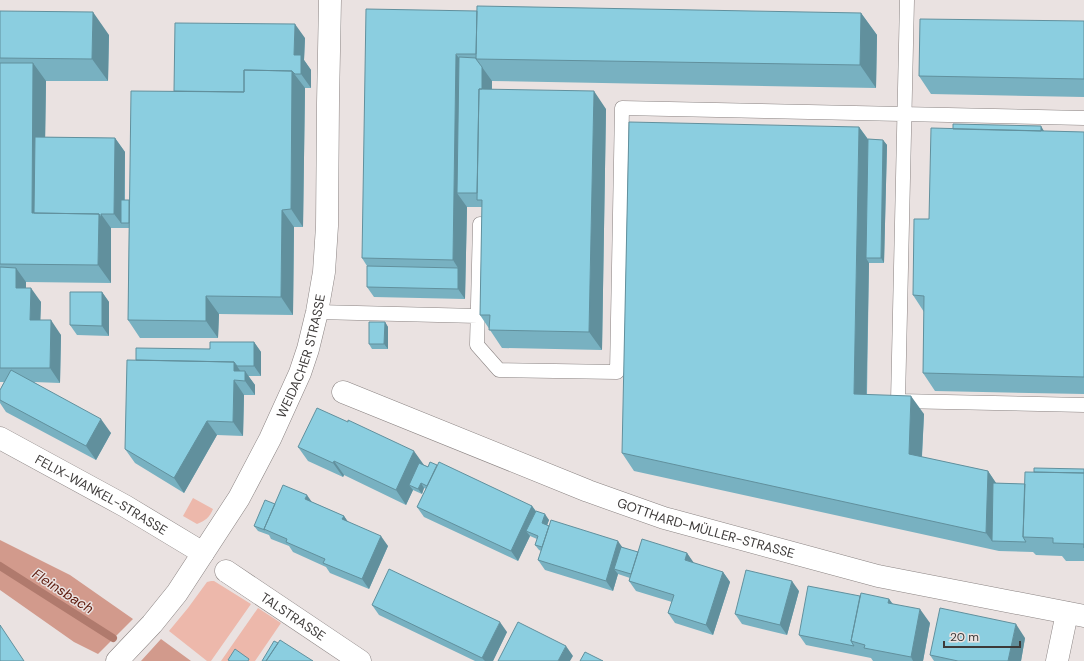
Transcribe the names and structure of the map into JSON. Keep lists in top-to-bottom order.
{
  "streets": {
    "street": [
      "WEIDACHER STRASSE",
      "FELIX-WANKEL-STRASSE",
      "GOTTHARD-MÜLLER-STRASSE",
      "TALSTRASSE"
    ]
  },
  "crossings": [
    ["WEIDACHER STRASSE", "FELIX-WANKEL-STRASSE"]
  ],
  "water": ["Fleinsbach"],
  "scale_bar": "20 m"
}
